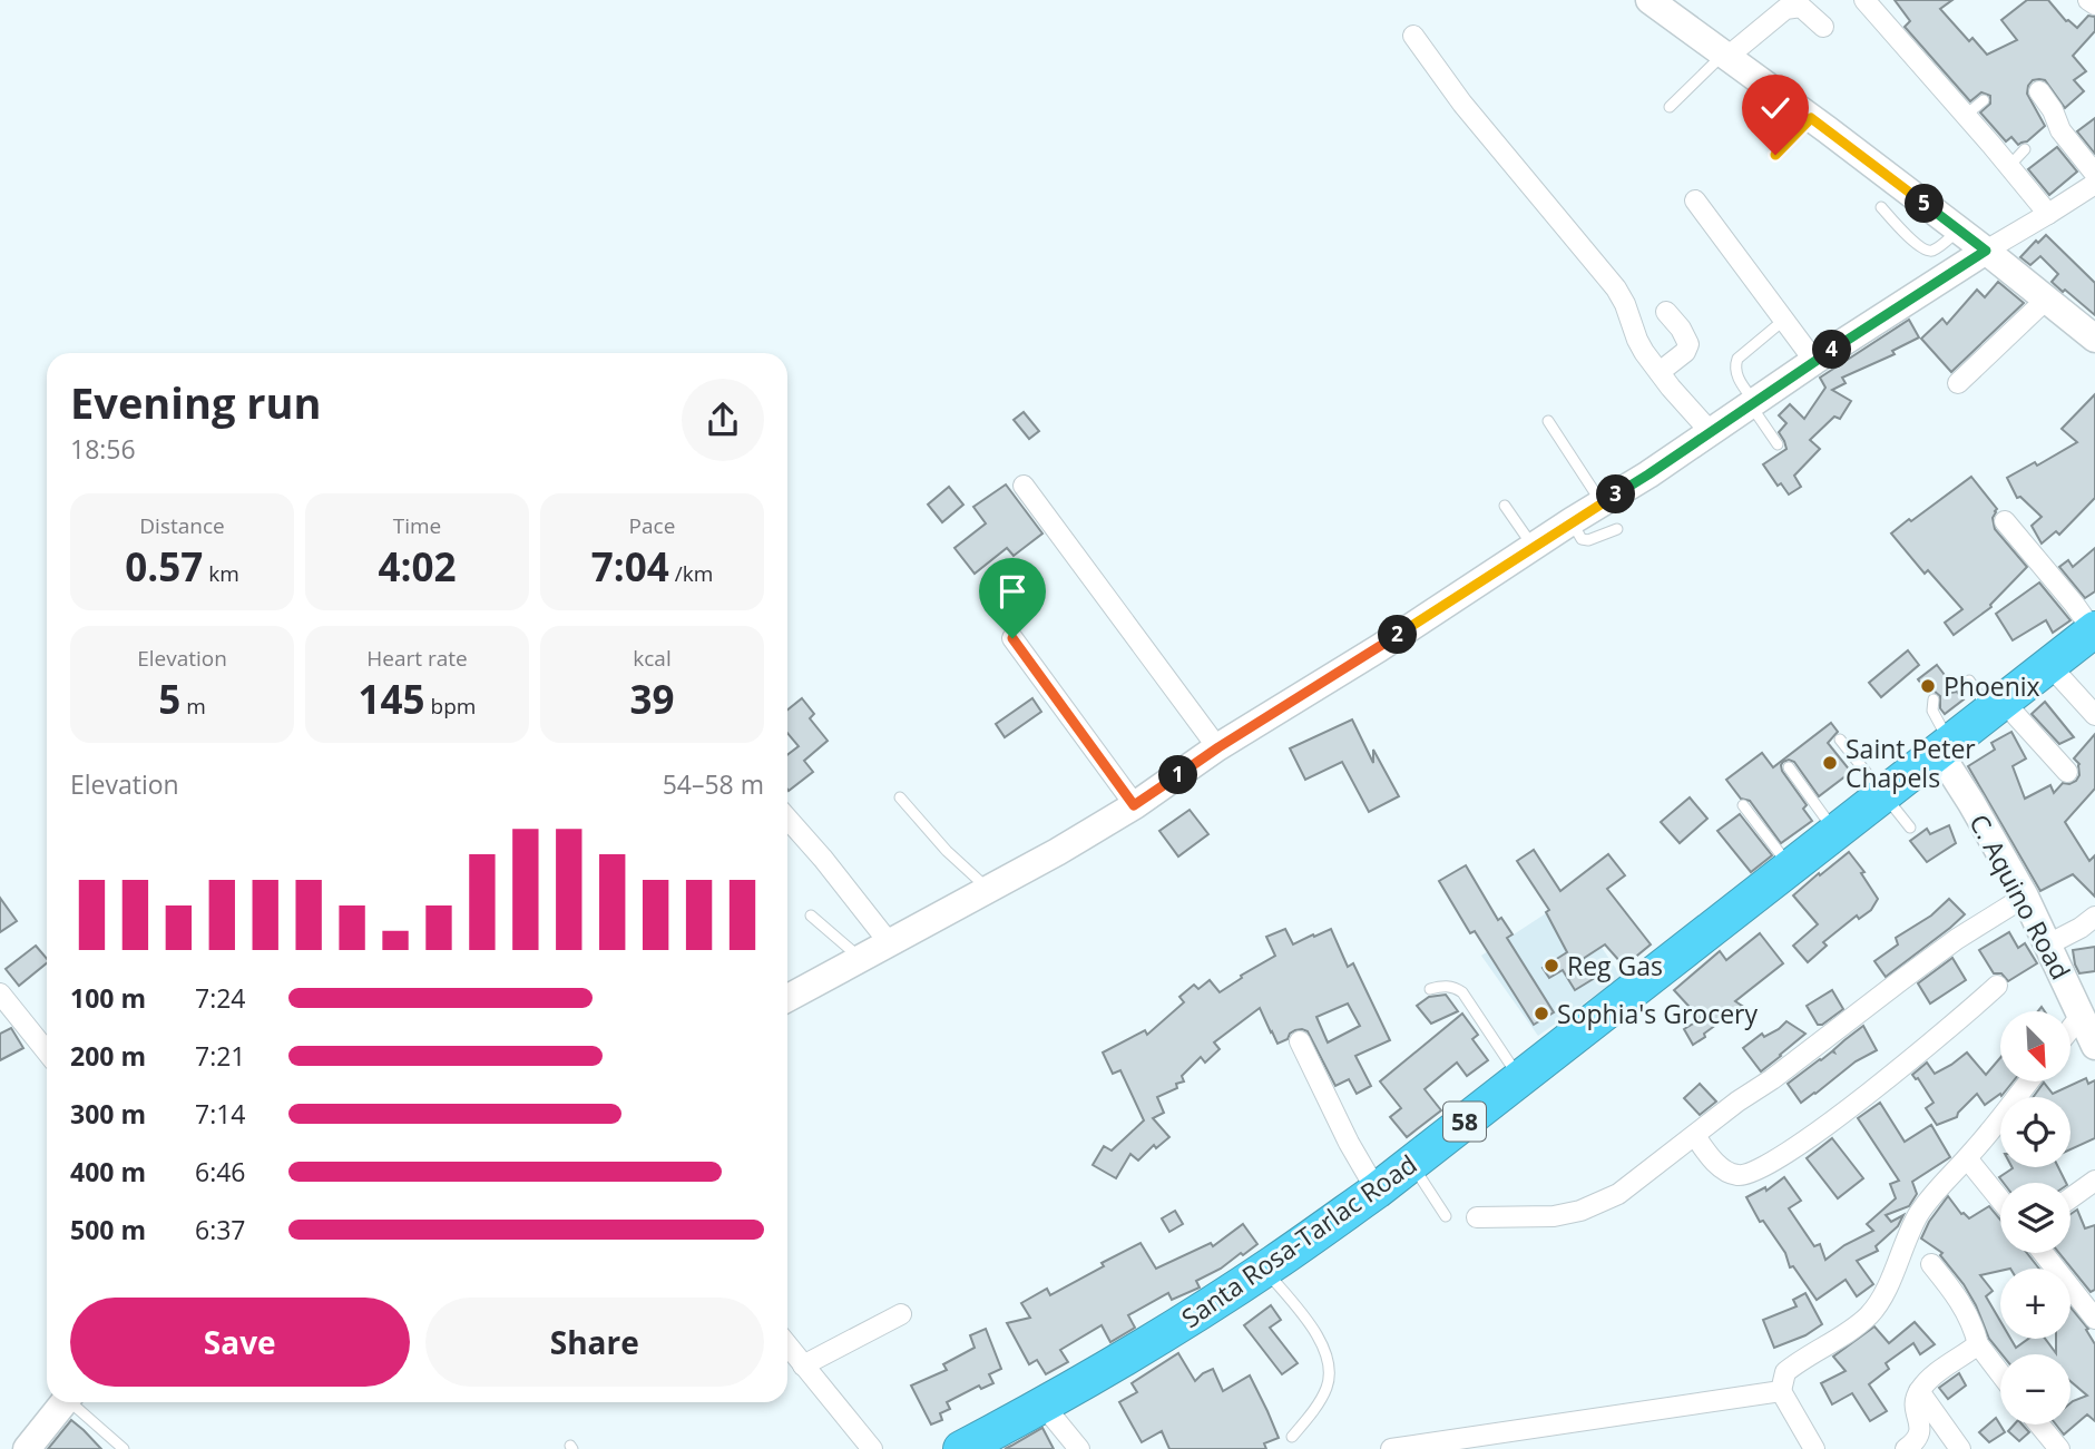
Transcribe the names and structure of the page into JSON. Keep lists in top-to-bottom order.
{
  "streets": {
    "highway": ["58", "Santa Rosa-Tarlac Road"],
    "street": ["C. Aquino Road"]
  },
  "crossings": [
    ["C. Aquino Road", "Santa Rosa-Tarlac Road"]
  ],
  "places": [
    "Phoenix",
    "Saint Peter Chapels",
    "Reg Gas",
    "Sophia's Grocery"
  ],
  "north": "bottom right",
  "page": {
    "pins": [
      "5",
      "4",
      "3",
      "2",
      "1"
    ],
    "heading": ["Evening run", "18:56"],
    "stats": [
      ["Distance", "0.57 km"],
      ["Time", "4:02"],
      ["Pace", "7:04 /km"],
      ["Elevation", "5 m"],
      ["Heart rate", "145 bpm"],
      ["kcal", "39"]
    ],
    "chart": ["Elevation", "54–58 m"],
    "list": [
      {
        "name": "100 m",
        "note": "7:24"
      },
      {
        "name": "200 m",
        "note": "7:21"
      },
      {
        "name": "300 m",
        "note": "7:14"
      },
      {
        "name": "400 m",
        "note": "6:46"
      },
      {
        "name": "500 m",
        "note": "6:37"
      }
    ],
    "map_buttons": ["+", "−"],
    "buttons": ["Save", "Share"]
  }
}
